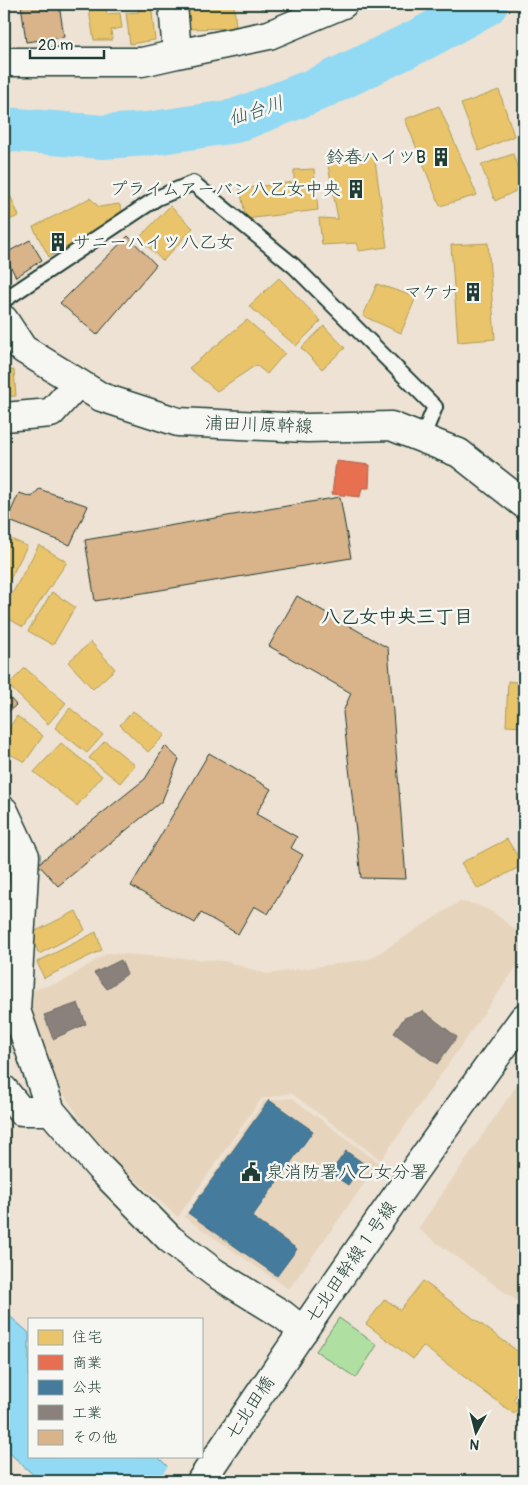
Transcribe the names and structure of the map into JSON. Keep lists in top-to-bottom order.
{
  "streets": {
    "street": ["浦田川原幹線", "七北田幹線１号線", "七北田橋"]
  },
  "crossings": [
    ["七北田幹線１号線", "七北田橋"]
  ],
  "districts": ["八乙女中央三丁目"],
  "water": ["仙台川"],
  "places": {
    "building": [
      "鈴春ハイツB",
      "プライムアーバン八乙女中央",
      "サニーハイツ八乙女",
      "マケナ"
    ],
    "public building": ["泉消防署八乙女分署"]
  },
  "legend": [
    "住宅",
    "商業",
    "公共",
    "工業",
    "その他"
  ],
  "scale_bar": "20 m",
  "north": "bottom"
}
